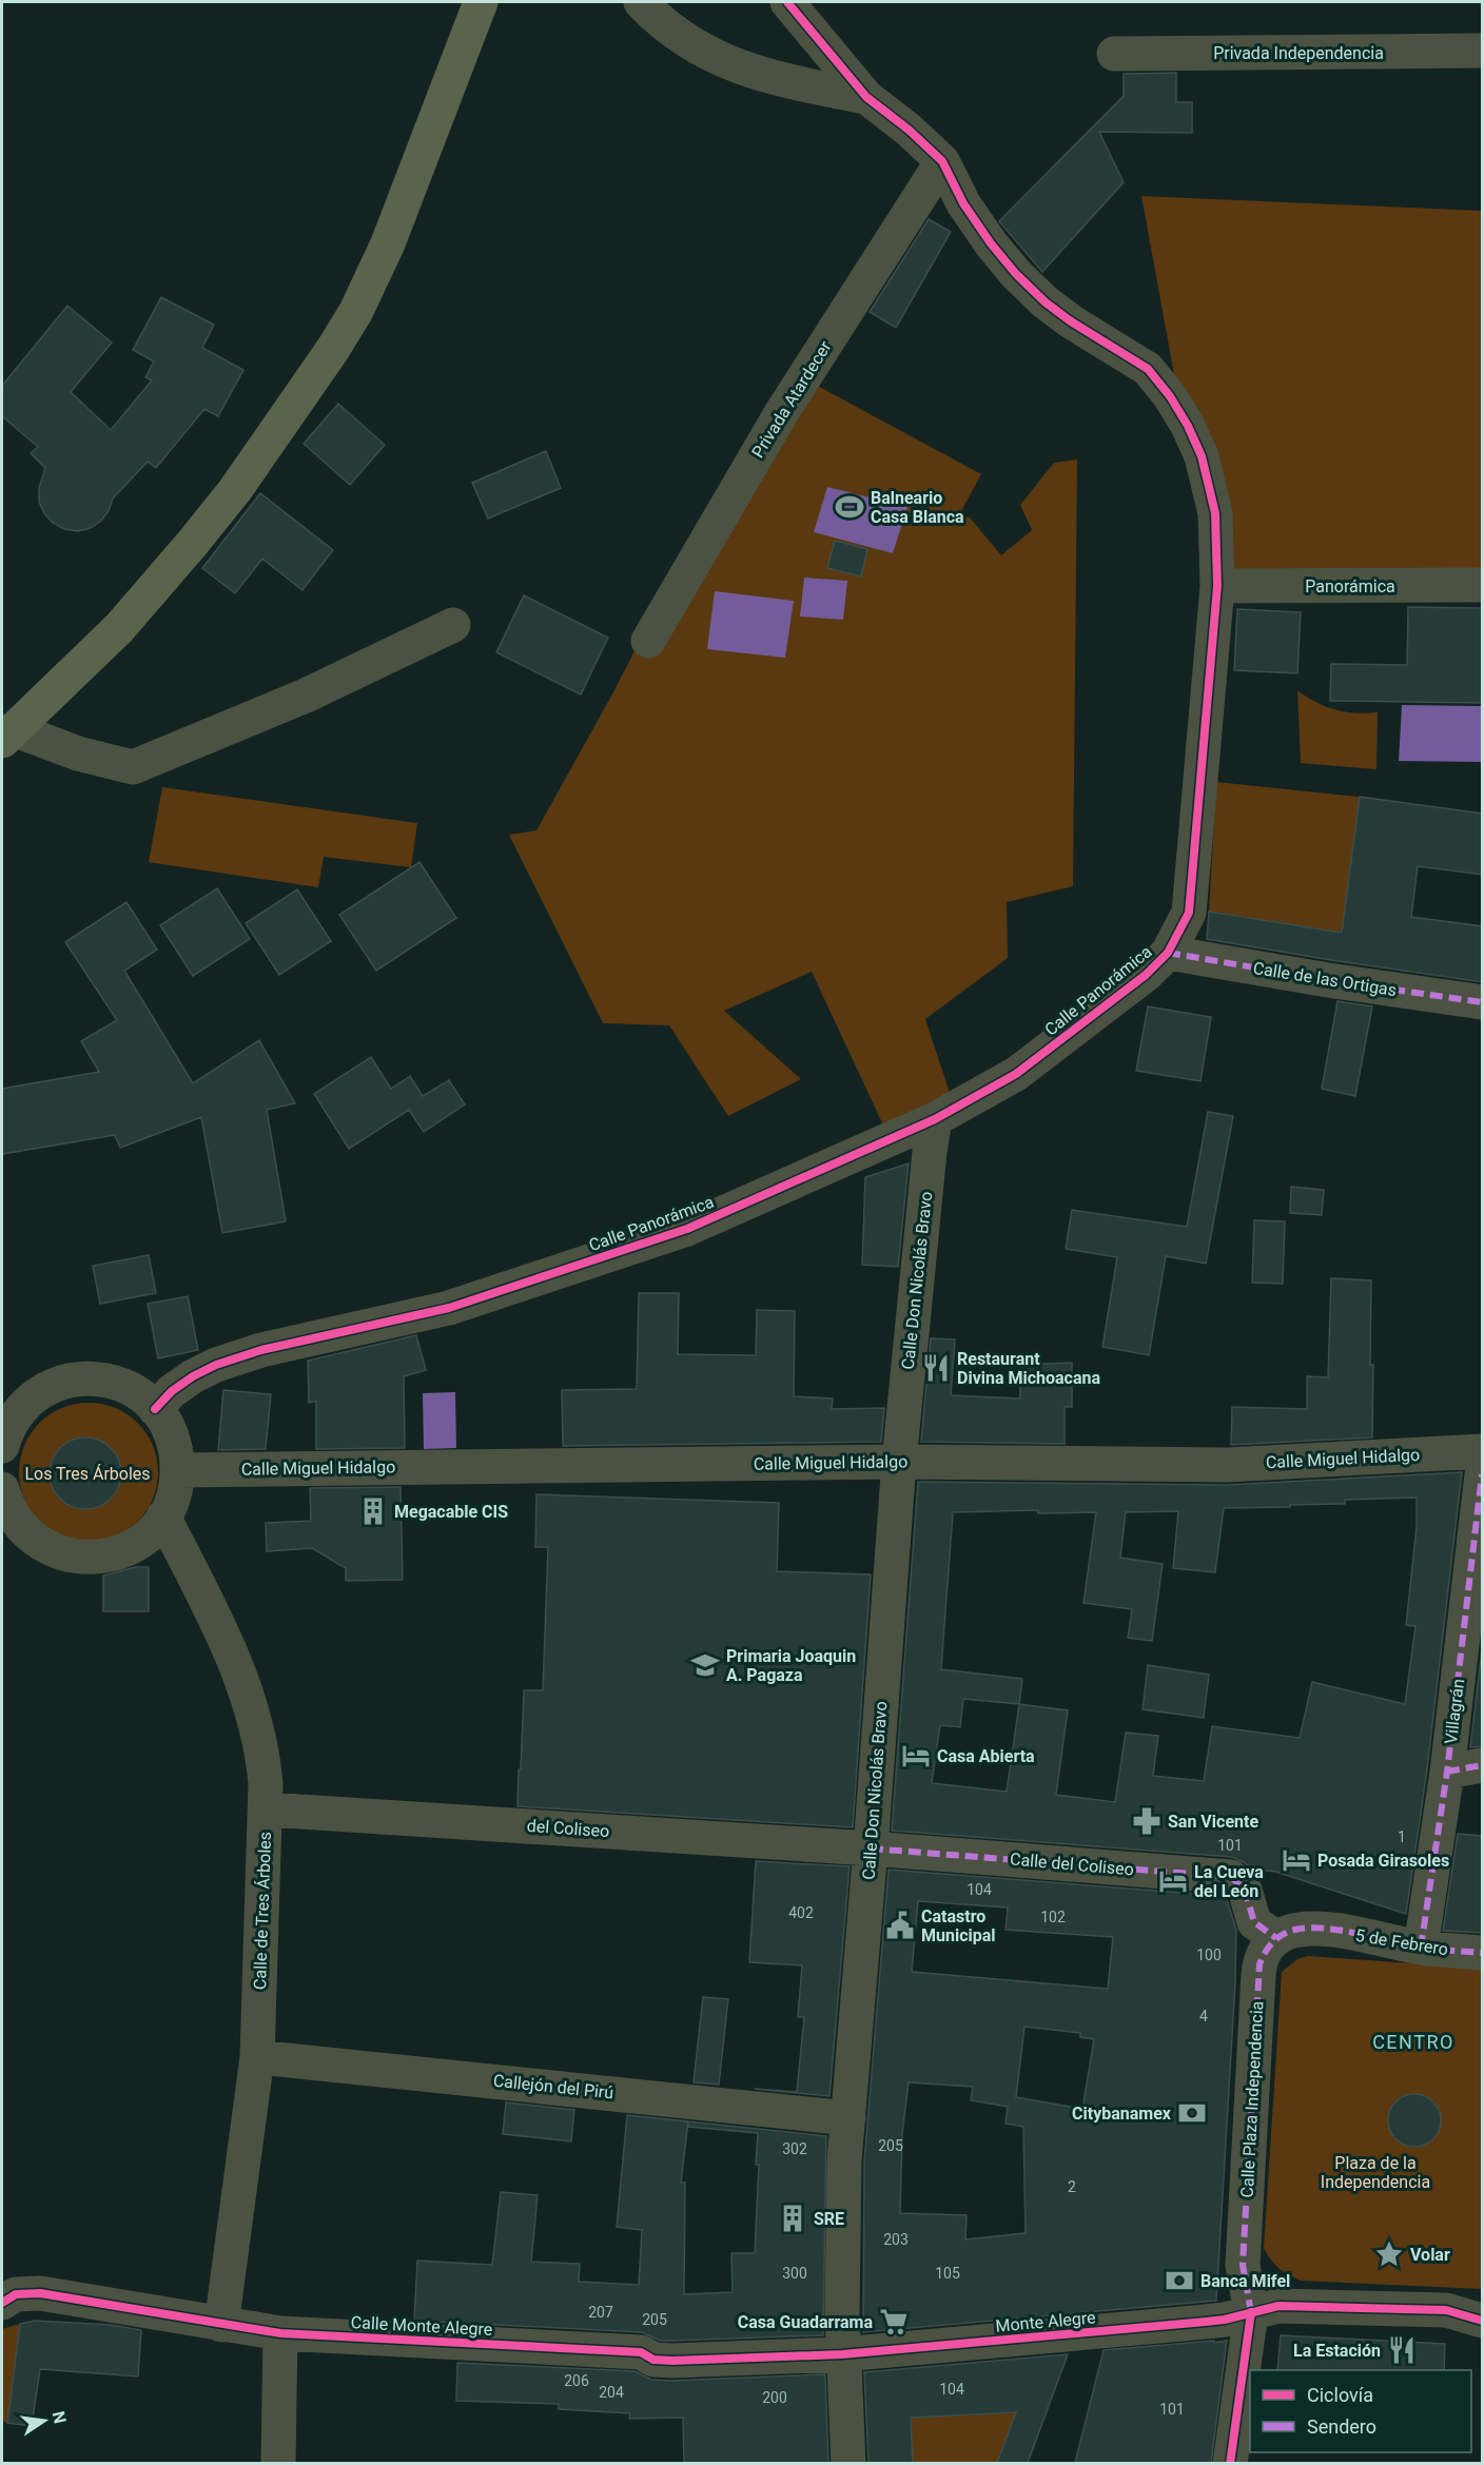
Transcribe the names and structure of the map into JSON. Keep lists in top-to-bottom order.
{
  "streets": {
    "street": [
      "Privada Independencia",
      "Privada Atardecer",
      "Panorámica",
      "Calle de las Ortigas",
      "Calle Panorámica",
      "Calle Don Nicolás Bravo",
      "Calle Miguel Hidalgo",
      "Villagrán",
      "del Coliseo",
      "Calle del Coliseo",
      "Calle de Tres Árboles",
      "5 de Febrero",
      "Callejón del Pirú",
      "Calle Plaza Independencia",
      "Monte Alegre",
      "Calle Monte Alegre"
    ]
  },
  "crossings": [
    ["Privada Atardecer", "Calle Panorámica"],
    ["Panorámica", "Calle Panorámica"],
    ["Calle de las Ortigas", "Calle Panorámica"],
    ["Calle Panorámica", "Calle Don Nicolás Bravo"],
    ["Calle Don Nicolás Bravo", "Calle Miguel Hidalgo"],
    ["Calle Don Nicolás Bravo", "del Coliseo"],
    ["Calle Don Nicolás Bravo", "Calle del Coliseo"],
    ["Calle Don Nicolás Bravo", "Callejón del Pirú"],
    ["Calle Don Nicolás Bravo", "Monte Alegre"],
    ["Calle Don Nicolás Bravo", "Calle Monte Alegre"],
    ["Villagrán", "5 de Febrero"],
    ["del Coliseo", "Calle del Coliseo"],
    ["del Coliseo", "Calle de Tres Árboles"],
    ["Calle del Coliseo", "5 de Febrero"],
    ["Calle del Coliseo", "Calle Plaza Independencia"],
    ["Calle de Tres Árboles", "Callejón del Pirú"],
    ["Calle de Tres Árboles", "Calle Monte Alegre"],
    ["5 de Febrero", "Calle Plaza Independencia"],
    ["Calle Plaza Independencia", "Monte Alegre"],
    ["Monte Alegre", "Calle Monte Alegre"]
  ],
  "districts": ["CENTRO"],
  "parks": ["Los Tres Árboles", "Plaza de la Independencia"],
  "places": {
    "sports": ["Balneario Casa Blanca"],
    "restaurant": ["Restaurant Divina Michoacana", "La Estación"],
    "building": ["Megacable CIS", "SRE"],
    "school or university": ["Primaria Joaquin A. Pagaza"],
    "hotel": ["Casa Abierta", "Posada Girasoles", "La Cueva del León"],
    "pharmacy": ["San Vicente"],
    "public building": ["Catastro Municipal"],
    "bank": ["Citybanamex", "Banca Mifel"],
    "place": ["Volar"],
    "supermarket": ["Casa Guadarrama"]
  },
  "house_numbers": [
    "1",
    "101",
    "104",
    "402",
    "102",
    "100",
    "4",
    "205",
    "302",
    "2",
    "203",
    "300",
    "105",
    "207",
    "205",
    "206",
    "104",
    "204",
    "200",
    "101"
  ],
  "legend": ["Ciclovía", "Sendero"],
  "north": "right"
}
